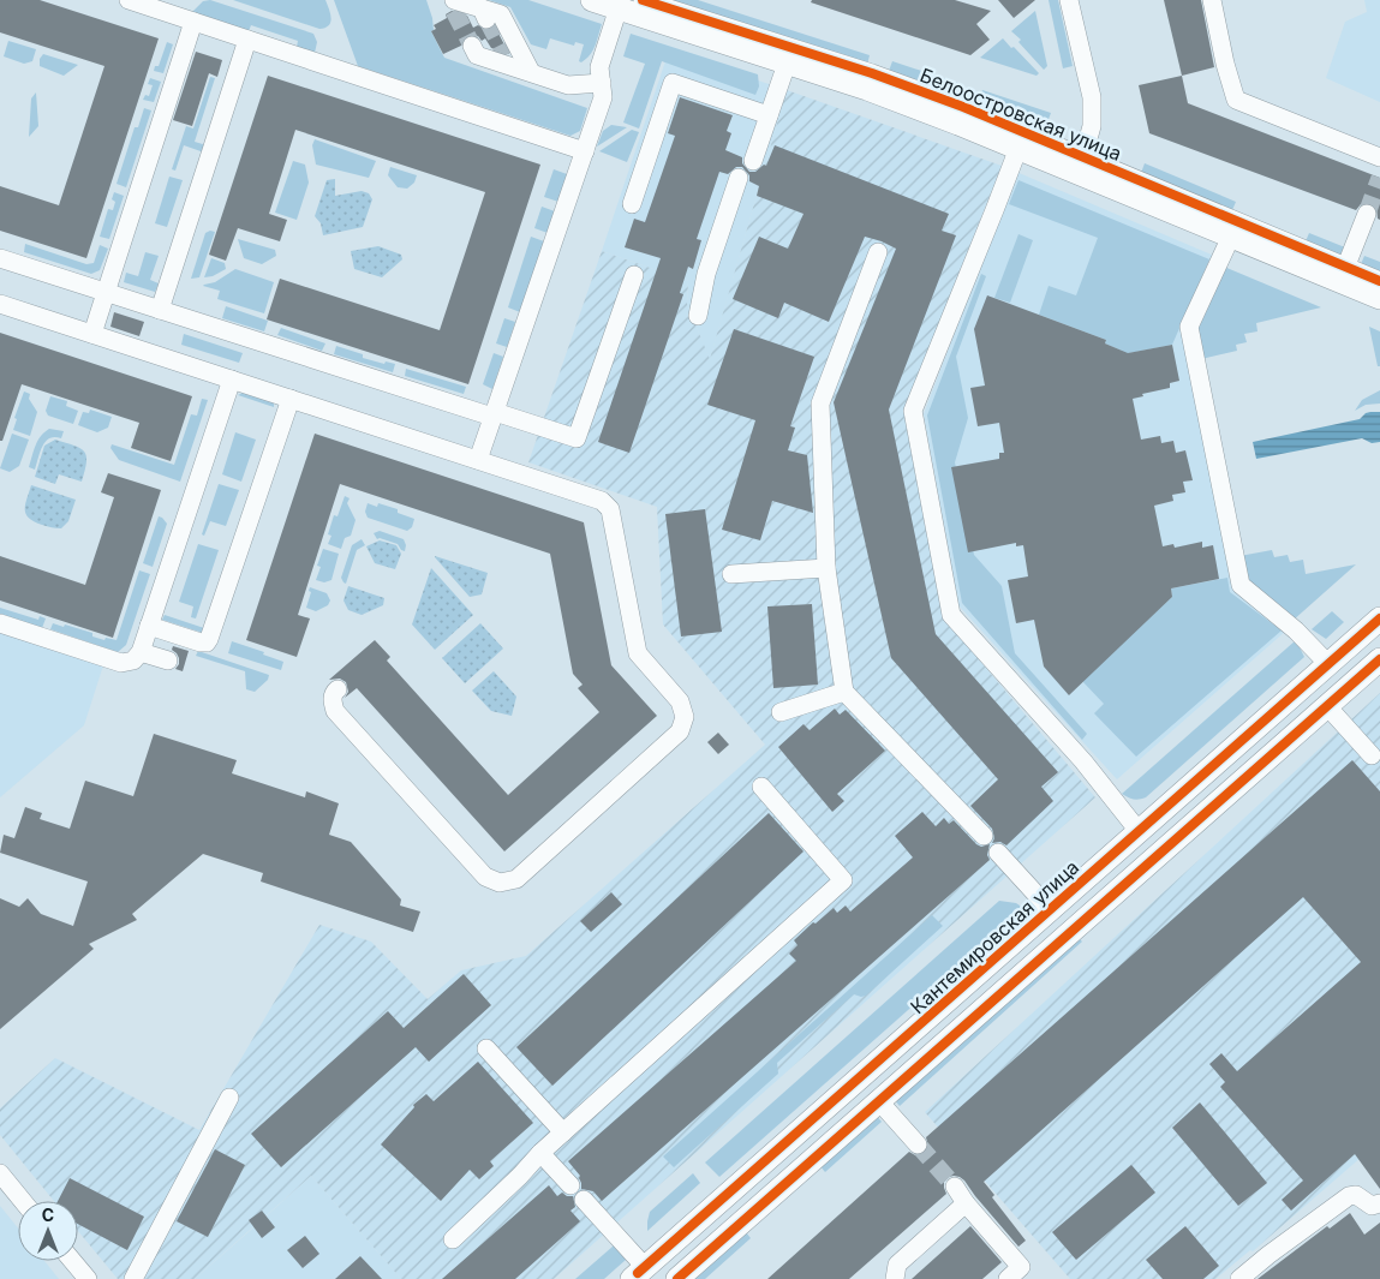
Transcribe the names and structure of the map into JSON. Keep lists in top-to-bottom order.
{
  "streets": {
    "main road": ["Белоостровская улица", "Кантемировская улица"]
  },
  "north": "top"
}
